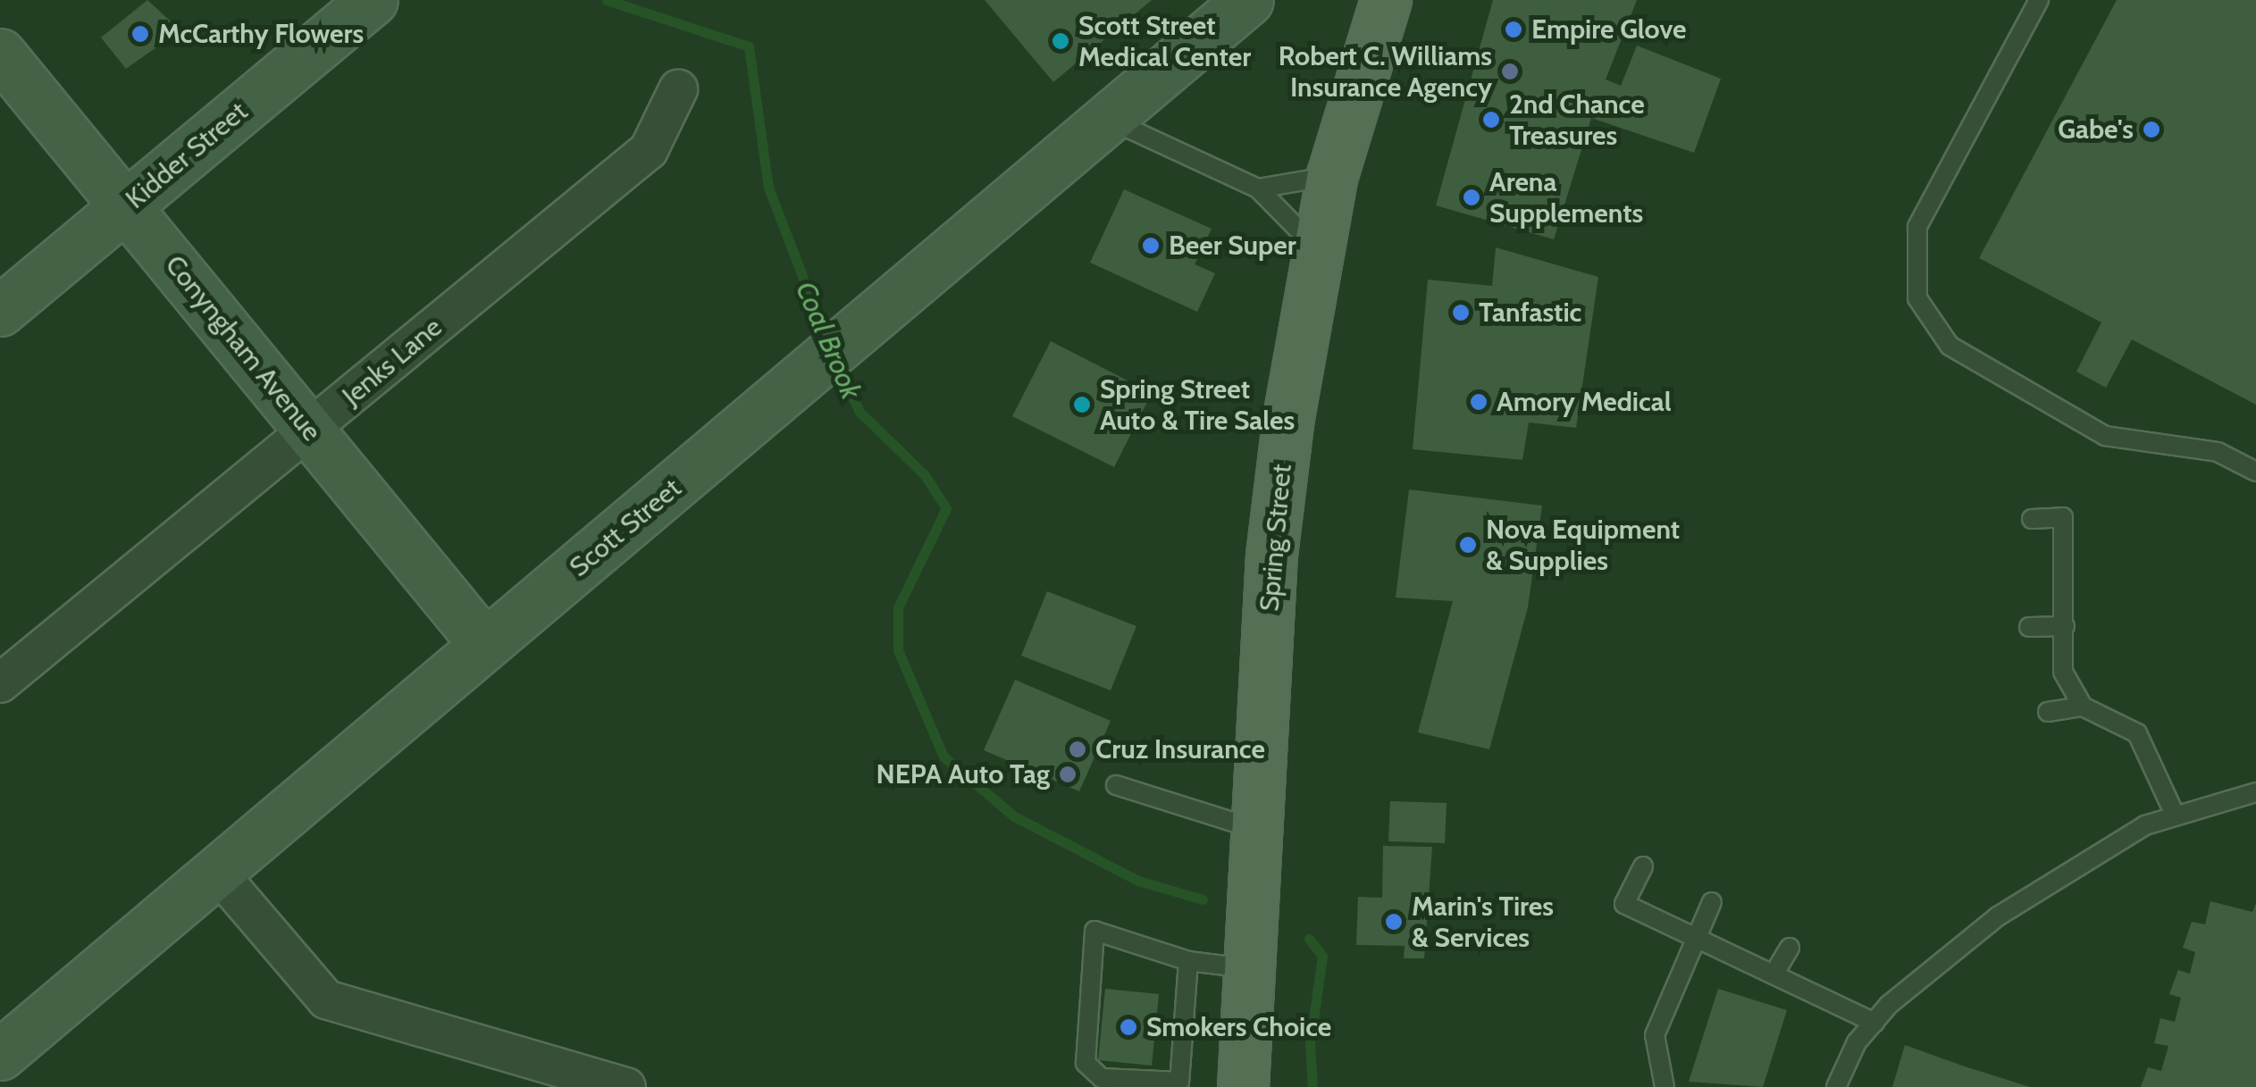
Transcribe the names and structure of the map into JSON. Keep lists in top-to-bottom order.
{
  "streets": {
    "main road": ["Spring Street"],
    "street": [
      "Kidder Street",
      "Conyngham Avenue",
      "Jenks Lane",
      "Scott Street"
    ]
  },
  "crossings": [
    ["Kidder Street", "Conyngham Avenue"],
    ["Conyngham Avenue", "Jenks Lane"],
    ["Conyngham Avenue", "Scott Street"]
  ],
  "water": ["Coal Brook"],
  "places": [
    "Empire Glove",
    "McCarthy Flowers",
    "Scott Street Medical Center",
    "Robert C. Williams Insurance Agency",
    "2nd Chance Treasures",
    "Gabe's",
    "Arena Supplements",
    "Beer Super",
    "Tanfastic",
    "Amory Medical",
    "Spring Street Auto & Tire Sales",
    "Nova Equipment & Supplies",
    "Cruz Insurance",
    "NEPA Auto Tag",
    "Marin's Tires & Services",
    "Smokers Choice"
  ]
}
